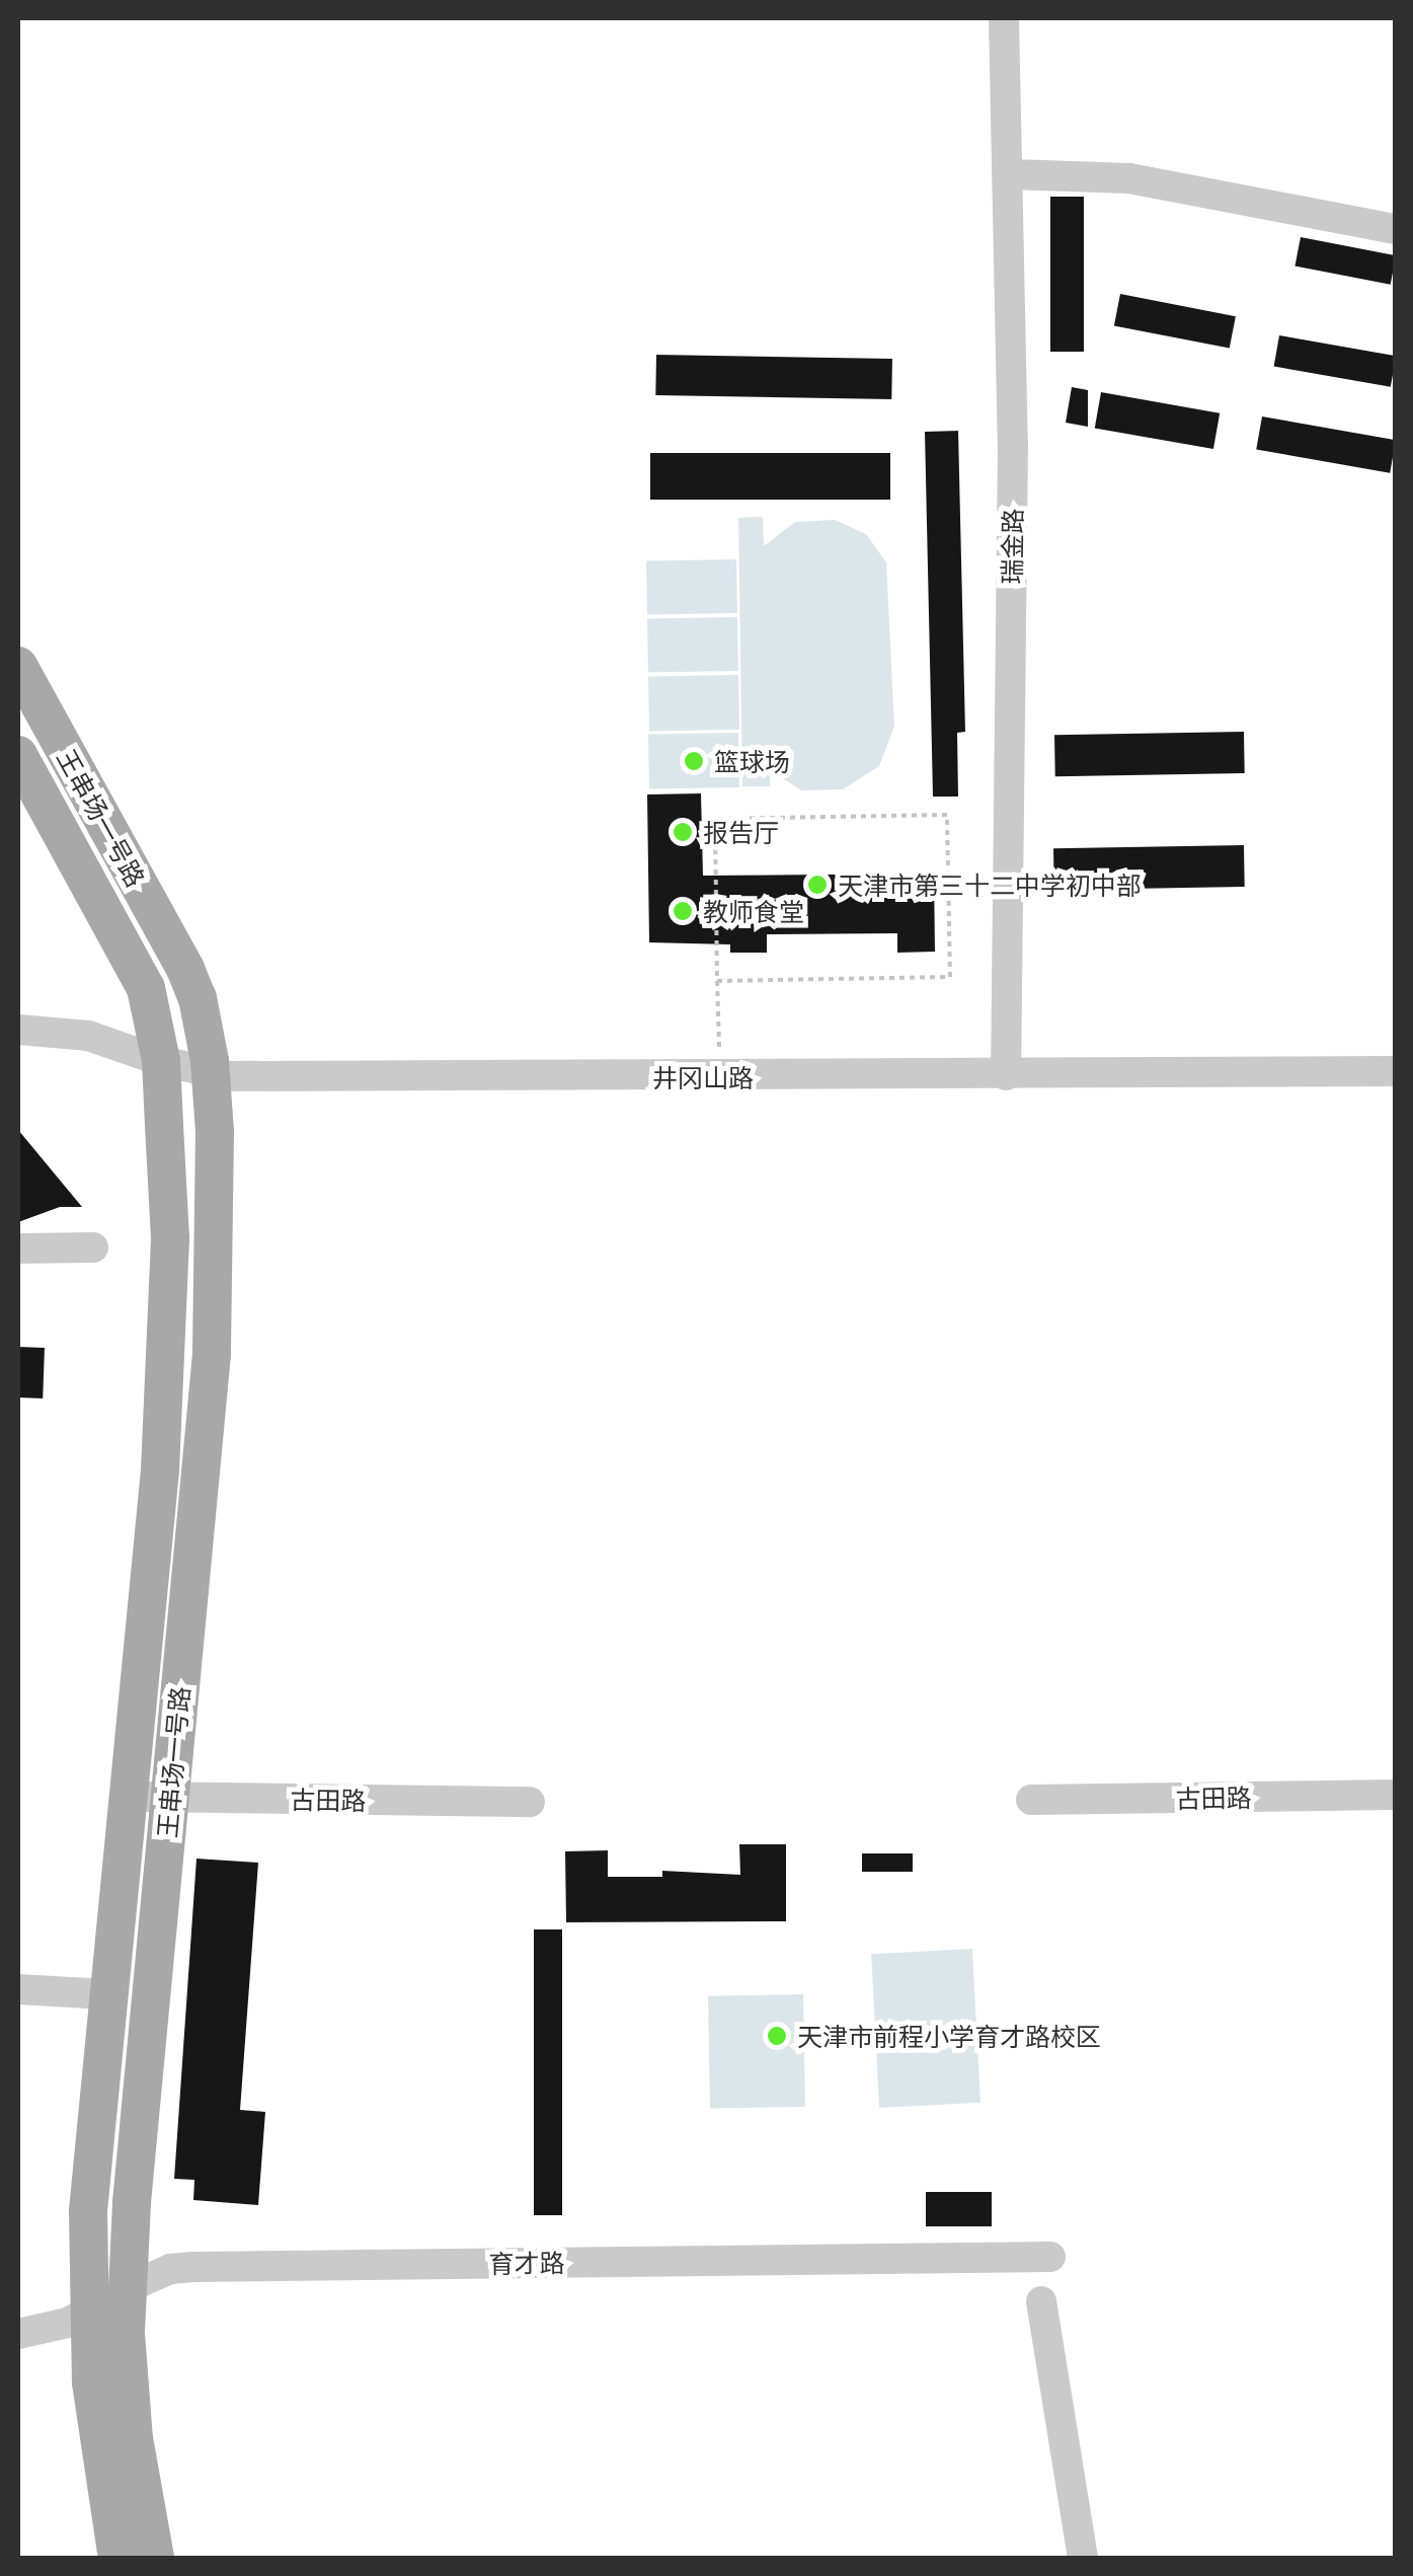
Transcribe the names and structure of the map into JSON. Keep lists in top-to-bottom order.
{
  "streets": {
    "main road": ["王串场一号路"],
    "street": [
      "瑞金路",
      "井冈山路",
      "古田路",
      "育才路"
    ]
  },
  "crossings": [
    ["瑞金路", "井冈山路"],
    ["王串场一号路", "井冈山路"],
    ["王串场一号路", "古田路"],
    ["王串场一号路", "育才路"]
  ],
  "places": [
    "篮球场",
    "报告厅",
    "天津市第三十二中学初中部",
    "教师食堂",
    "天津市前程小学育才路校区"
  ]
}
